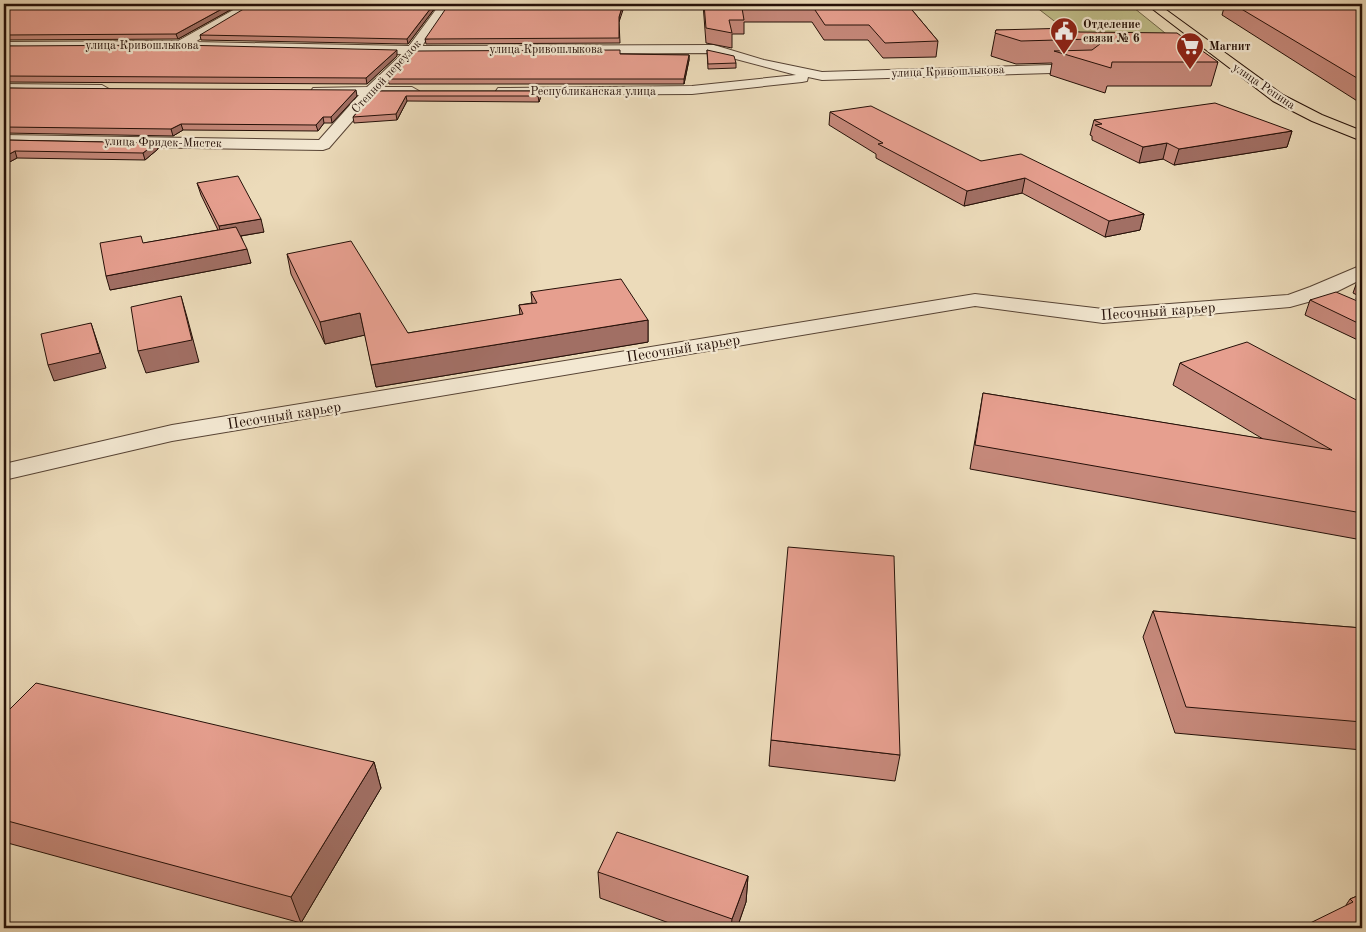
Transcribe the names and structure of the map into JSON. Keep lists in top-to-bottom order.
{
  "streets": {
    "main road": ["улица Репина"],
    "street": [
      "улица Кривошлыкова",
      "Степной переулок",
      "Республиканская улица",
      "улица Фридек-Мистек",
      "Песочный карьер"
    ]
  },
  "crossings": [
    ["улица Кривошлыкова", "Степной переулок"],
    ["улица Кривошлыкова", "Республиканская улица"],
    ["Степной переулок", "улица Фридек-Мистек"]
  ],
  "places": {
    "public building": ["Отделение связи № 6"],
    "supermarket": ["Магнит"]
  }
}
